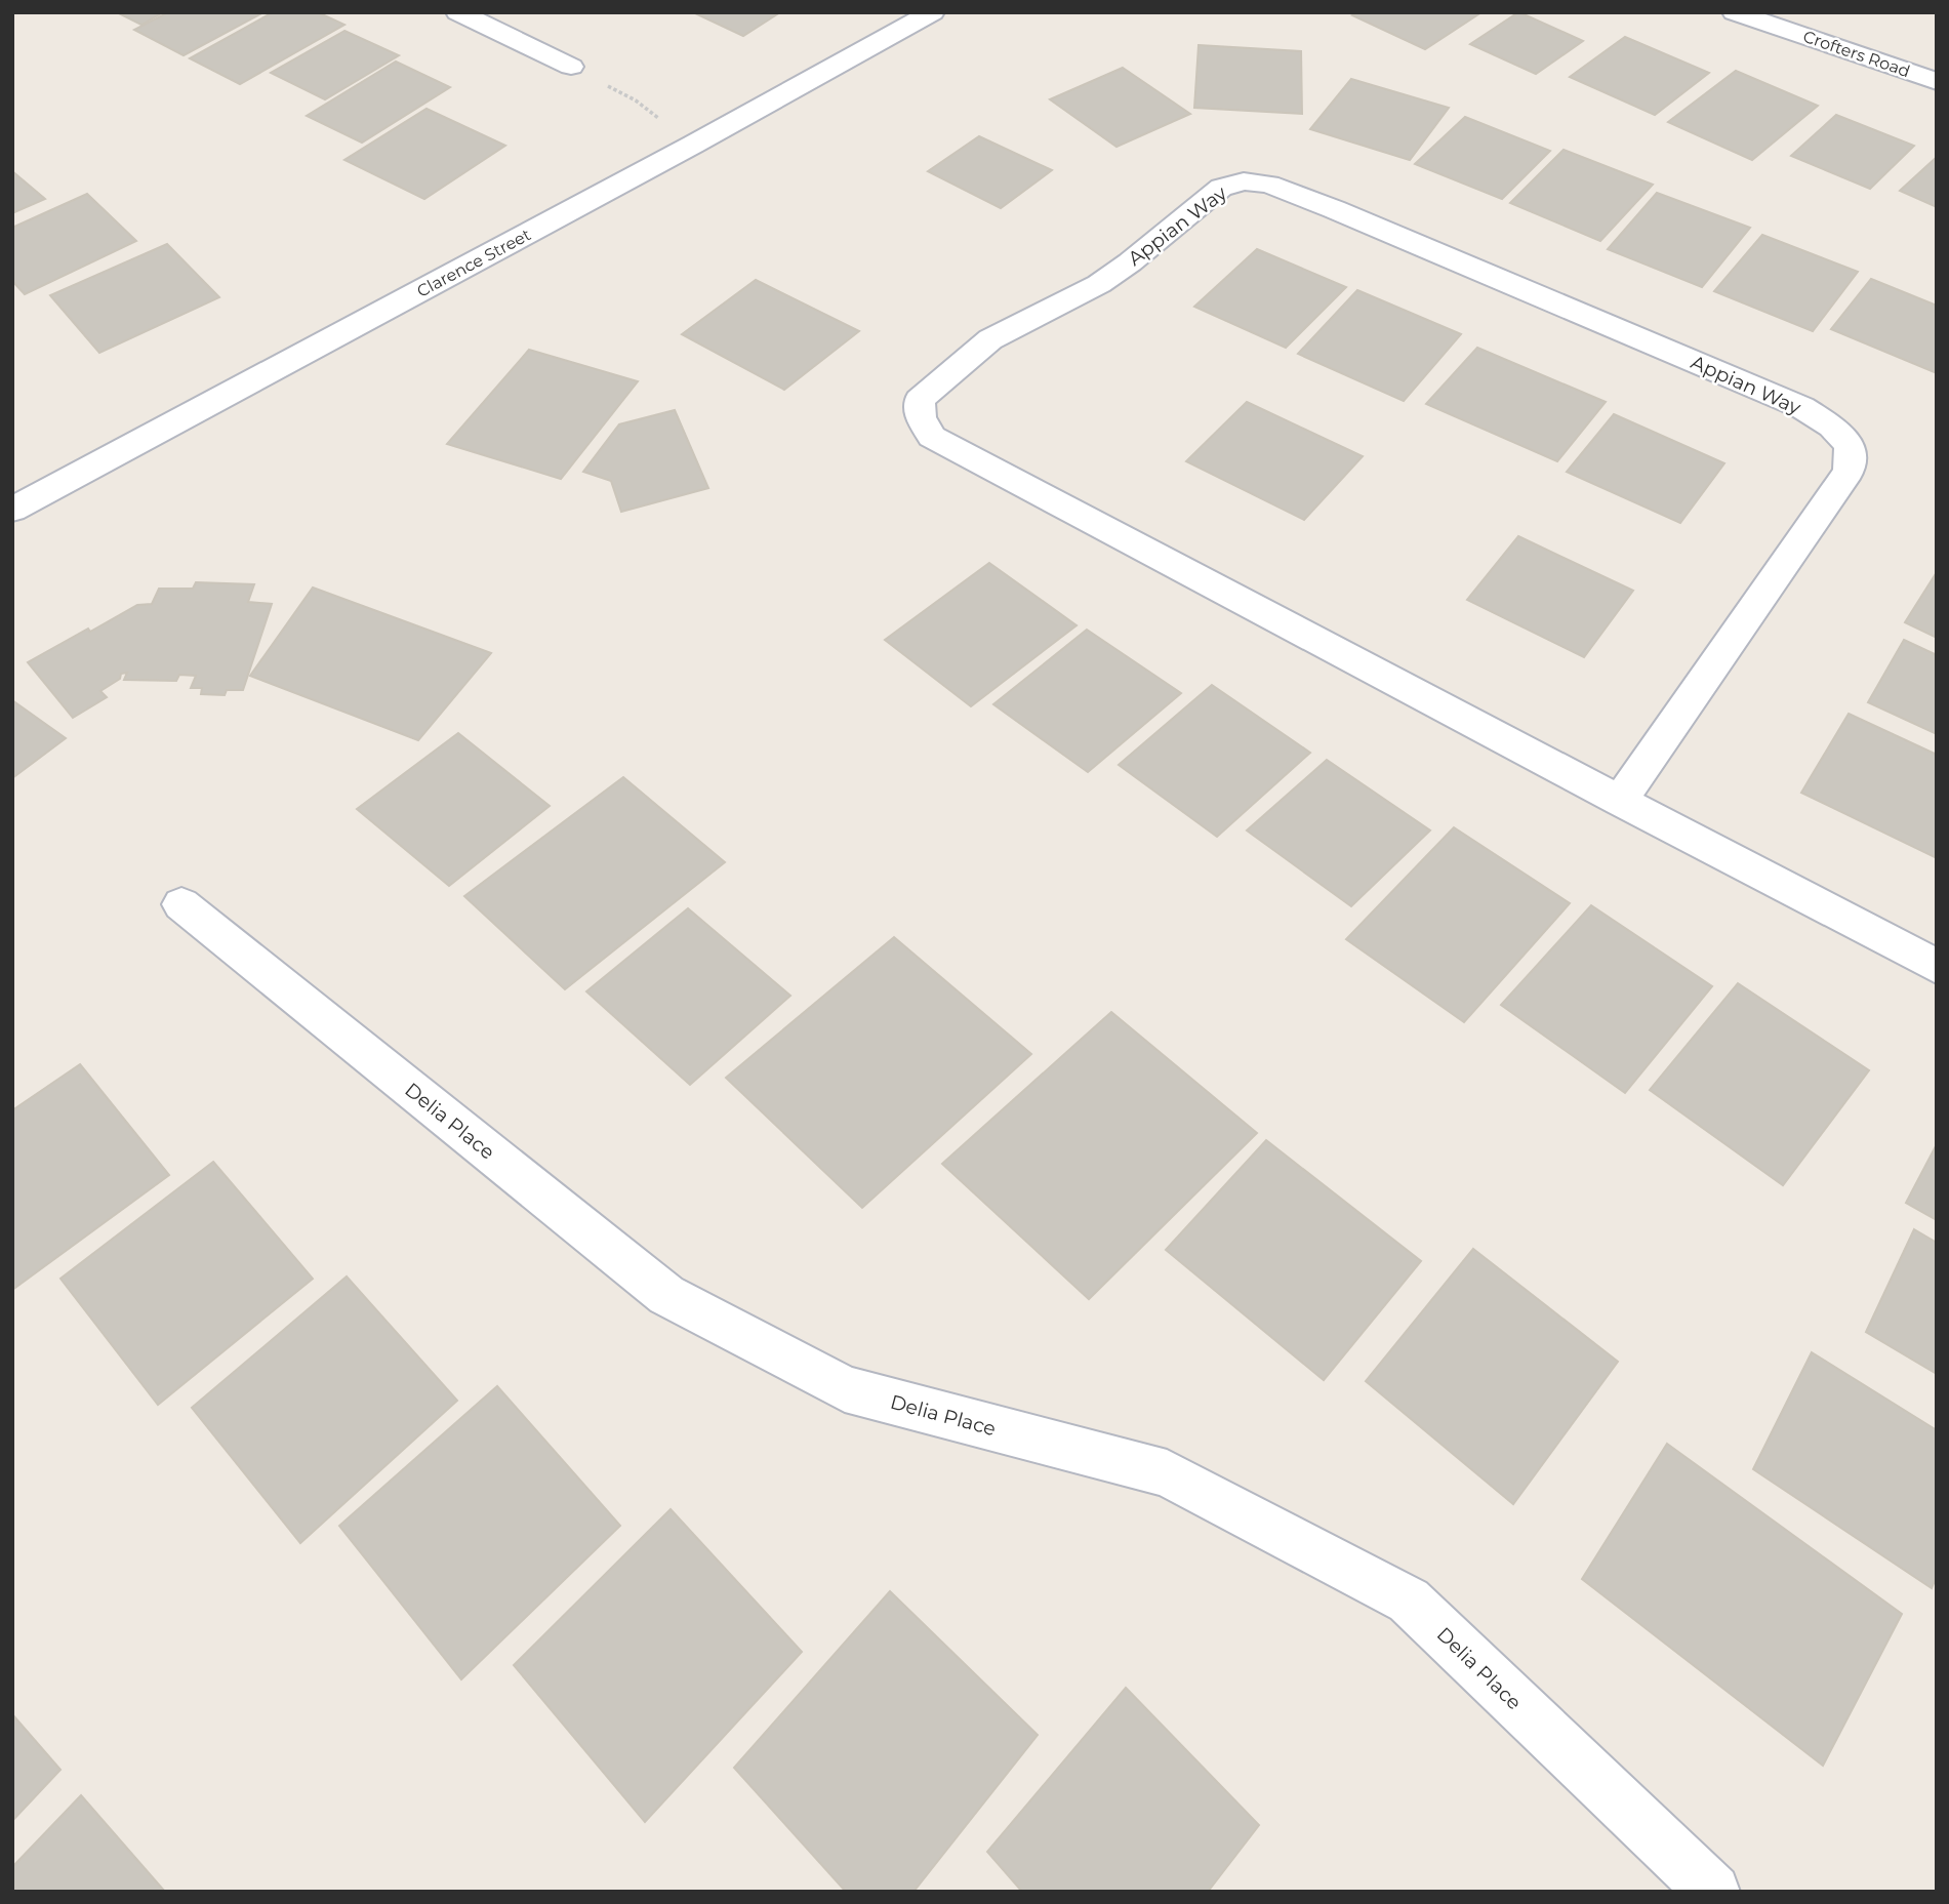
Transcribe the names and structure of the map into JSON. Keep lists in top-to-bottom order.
{
  "streets": {
    "street": [
      "Crofters Road",
      "Appian Way",
      "Clarence Street",
      "Delia Place"
    ]
  }
}
